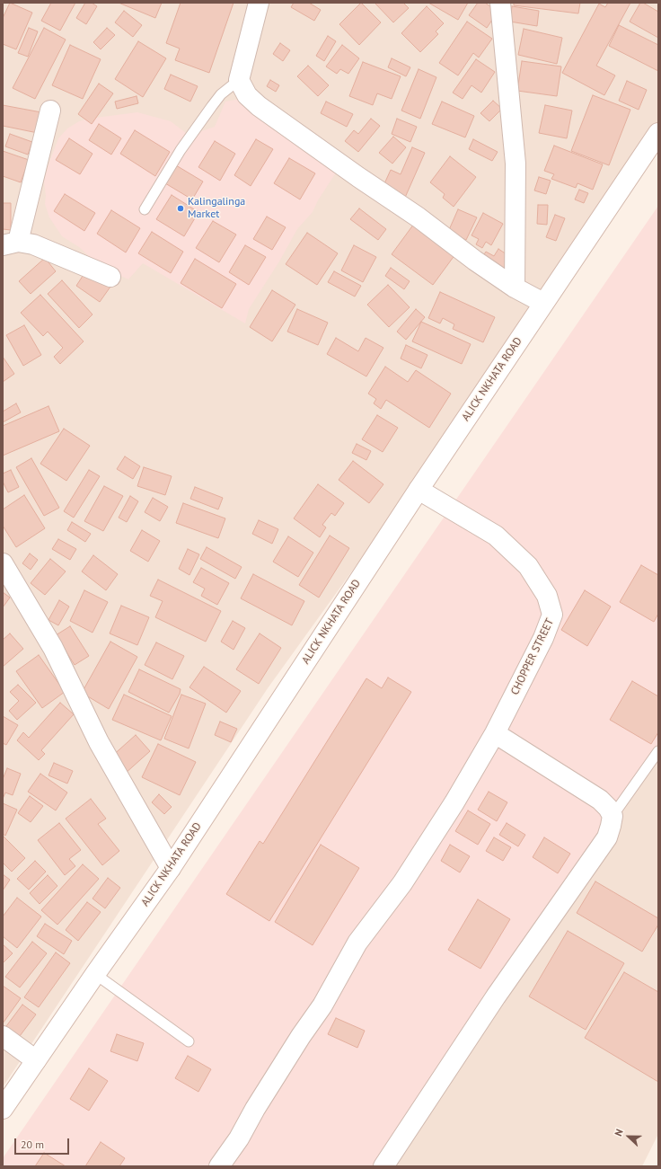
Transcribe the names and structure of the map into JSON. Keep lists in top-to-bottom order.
{
  "streets": {
    "street": ["ALICK NKHATA ROAD", "CHOPPER STREET"]
  },
  "crossings": [
    ["ALICK NKHATA ROAD", "CHOPPER STREET"]
  ],
  "places": ["Kalingalinga Market"],
  "scale_bar": "20 m",
  "north": "left"
}
